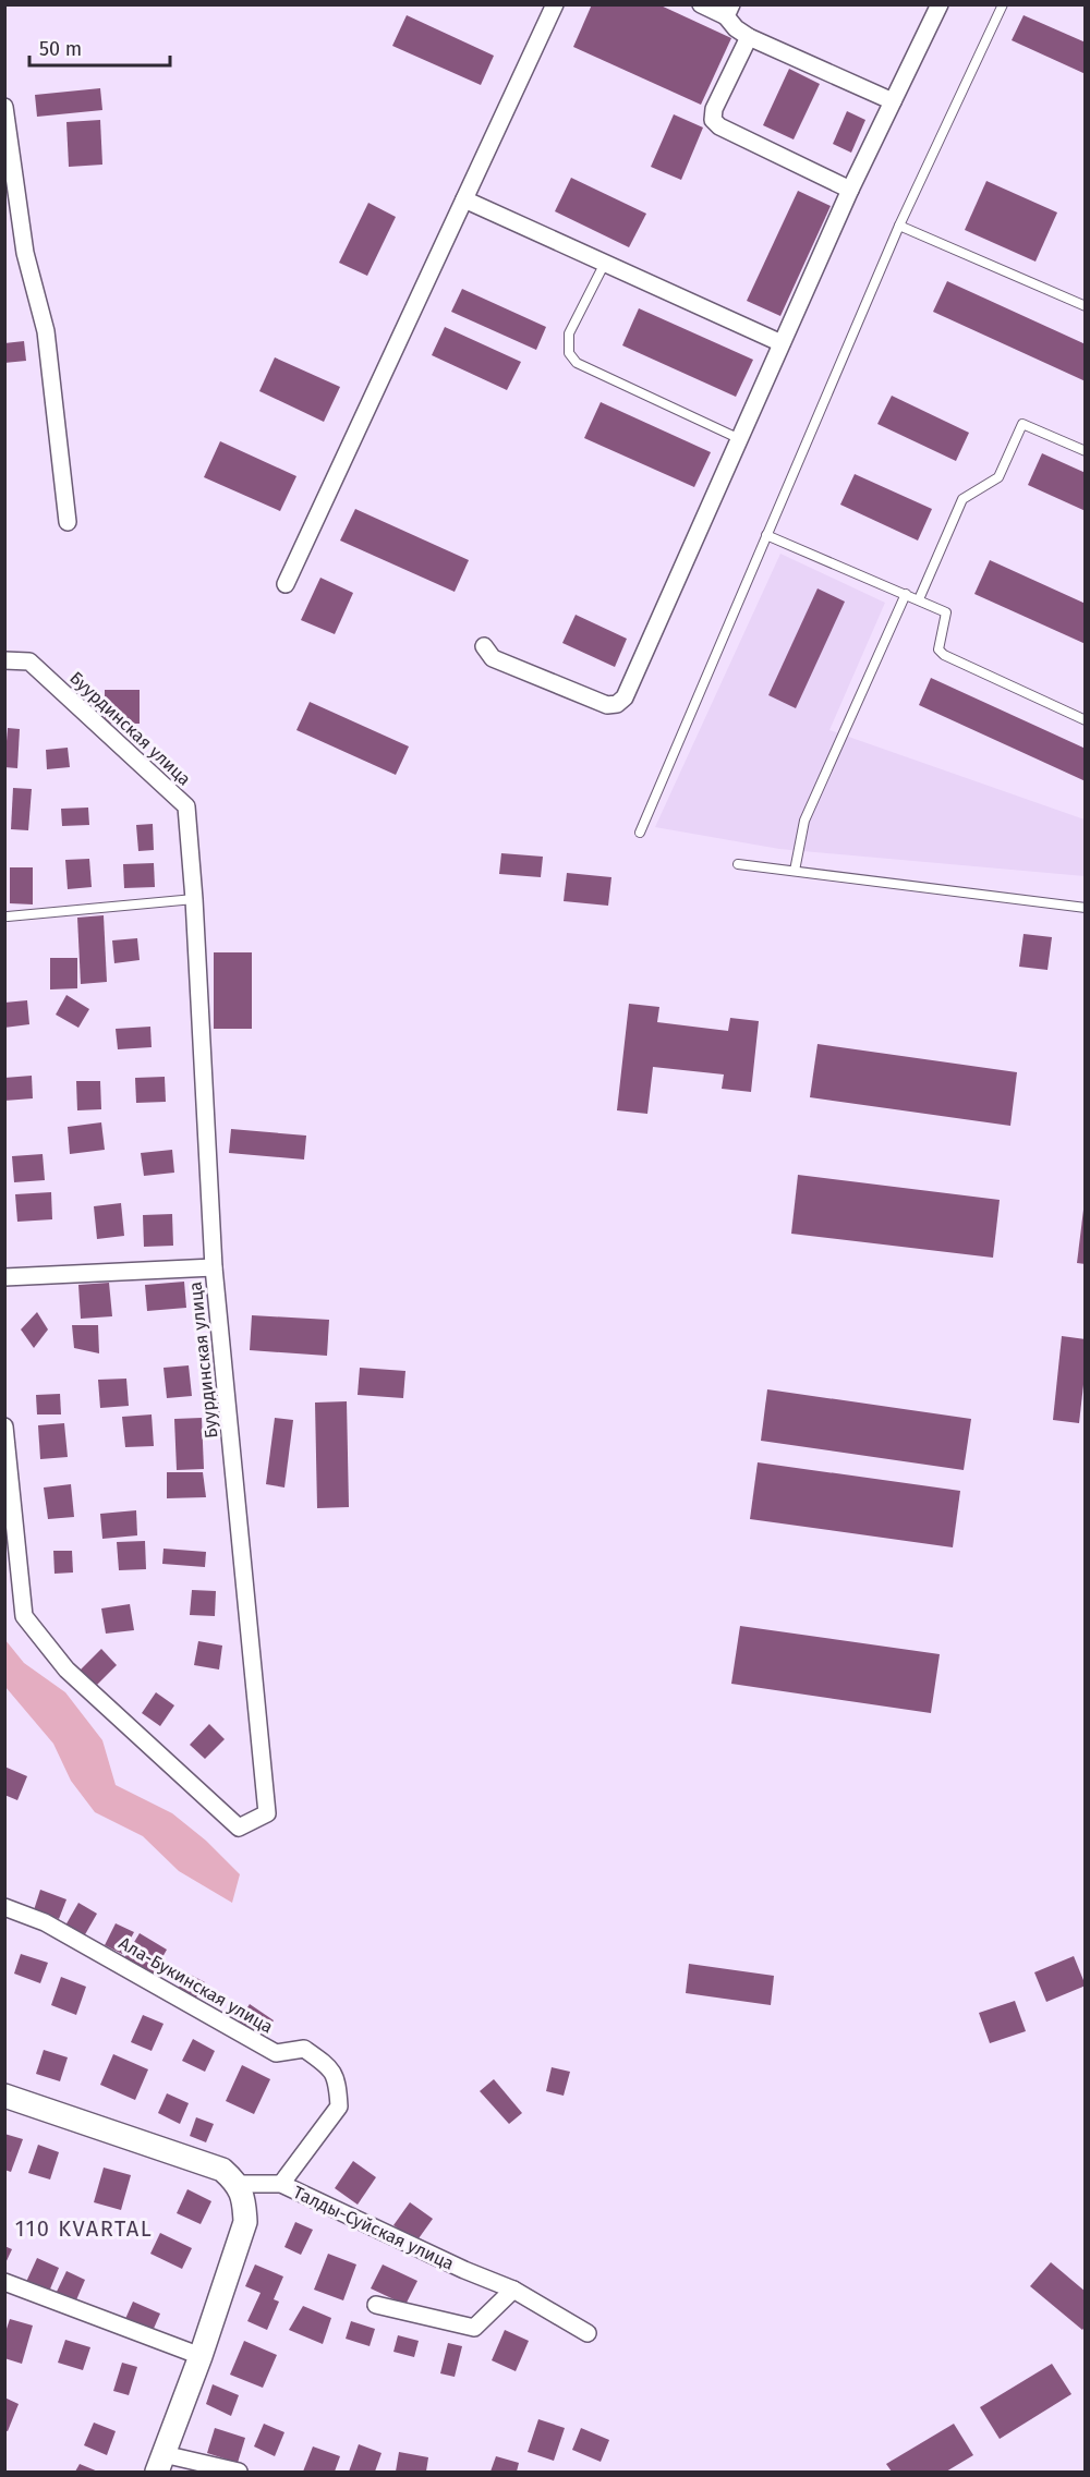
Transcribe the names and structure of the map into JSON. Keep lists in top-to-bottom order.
{
  "streets": {
    "street": ["Буурдинская улица", "Ала-Букинская улица", "Талды-Суйская улица"]
  },
  "crossings": [
    ["Ала-Букинская улица", "Талды-Суйская улица"]
  ],
  "districts": ["110 KVARTAL"],
  "scale_bar": "50 m"
}
